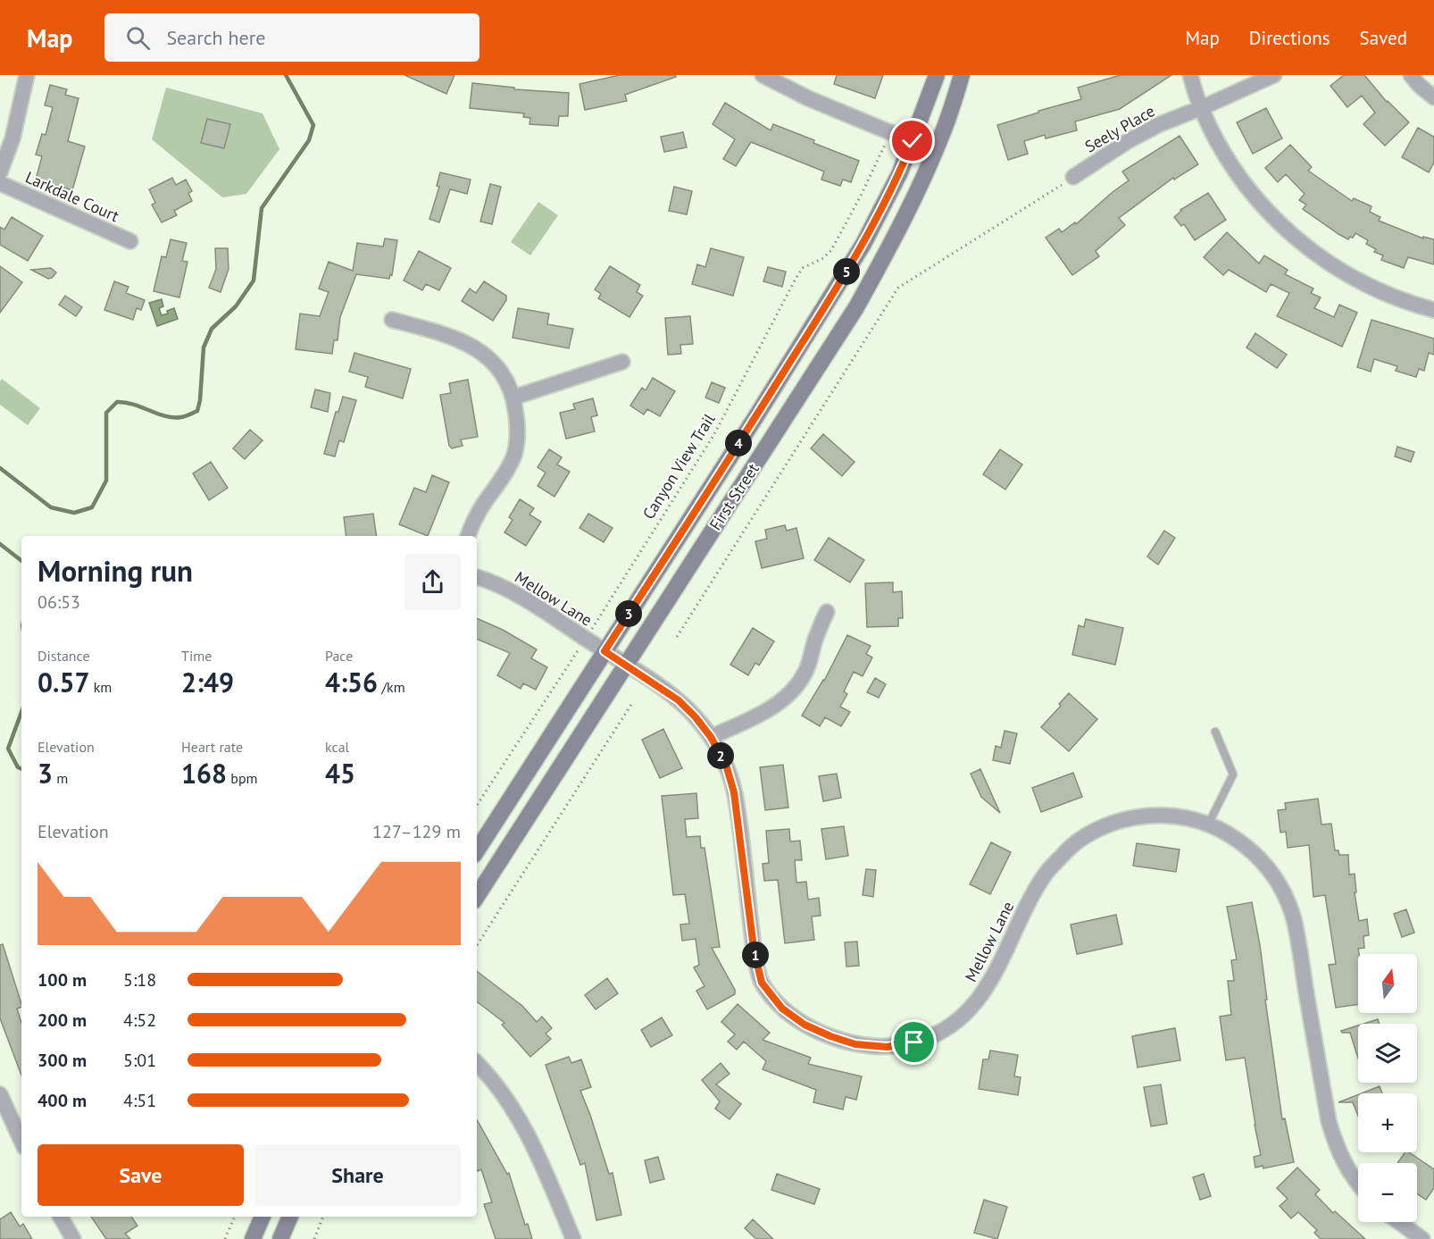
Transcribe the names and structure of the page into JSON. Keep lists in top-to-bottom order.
{
  "streets": {
    "main road": ["First Street"],
    "street": ["Seely Place", "Larkdale Court", "Mellow Lane"],
    "path": ["Canyon View Trail"]
  },
  "crossings": [
    ["Canyon View Trail", "Mellow Lane"],
    ["First Street", "Mellow Lane"]
  ],
  "north": "top",
  "page": {
    "header": "Map",
    "search": "Search here",
    "nav": ["Map", "Directions", "Saved"],
    "pins": [
      "5",
      "4",
      "3",
      "2",
      "1"
    ],
    "heading": ["Morning run", "06:53"],
    "stats": [
      ["Distance", "0.57 km"],
      ["Time", "2:49"],
      ["Pace", "4:56 /km"],
      ["Elevation", "3 m"],
      ["Heart rate", "168 bpm"],
      ["kcal", "45"]
    ],
    "chart": ["Elevation", "127–129 m"],
    "map_buttons": ["+", "−"],
    "list": [
      {
        "name": "100 m",
        "note": "5:18"
      },
      {
        "name": "200 m",
        "note": "4:52"
      },
      {
        "name": "300 m",
        "note": "5:01"
      },
      {
        "name": "400 m",
        "note": "4:51"
      }
    ],
    "buttons": ["Save", "Share"]
  }
}
